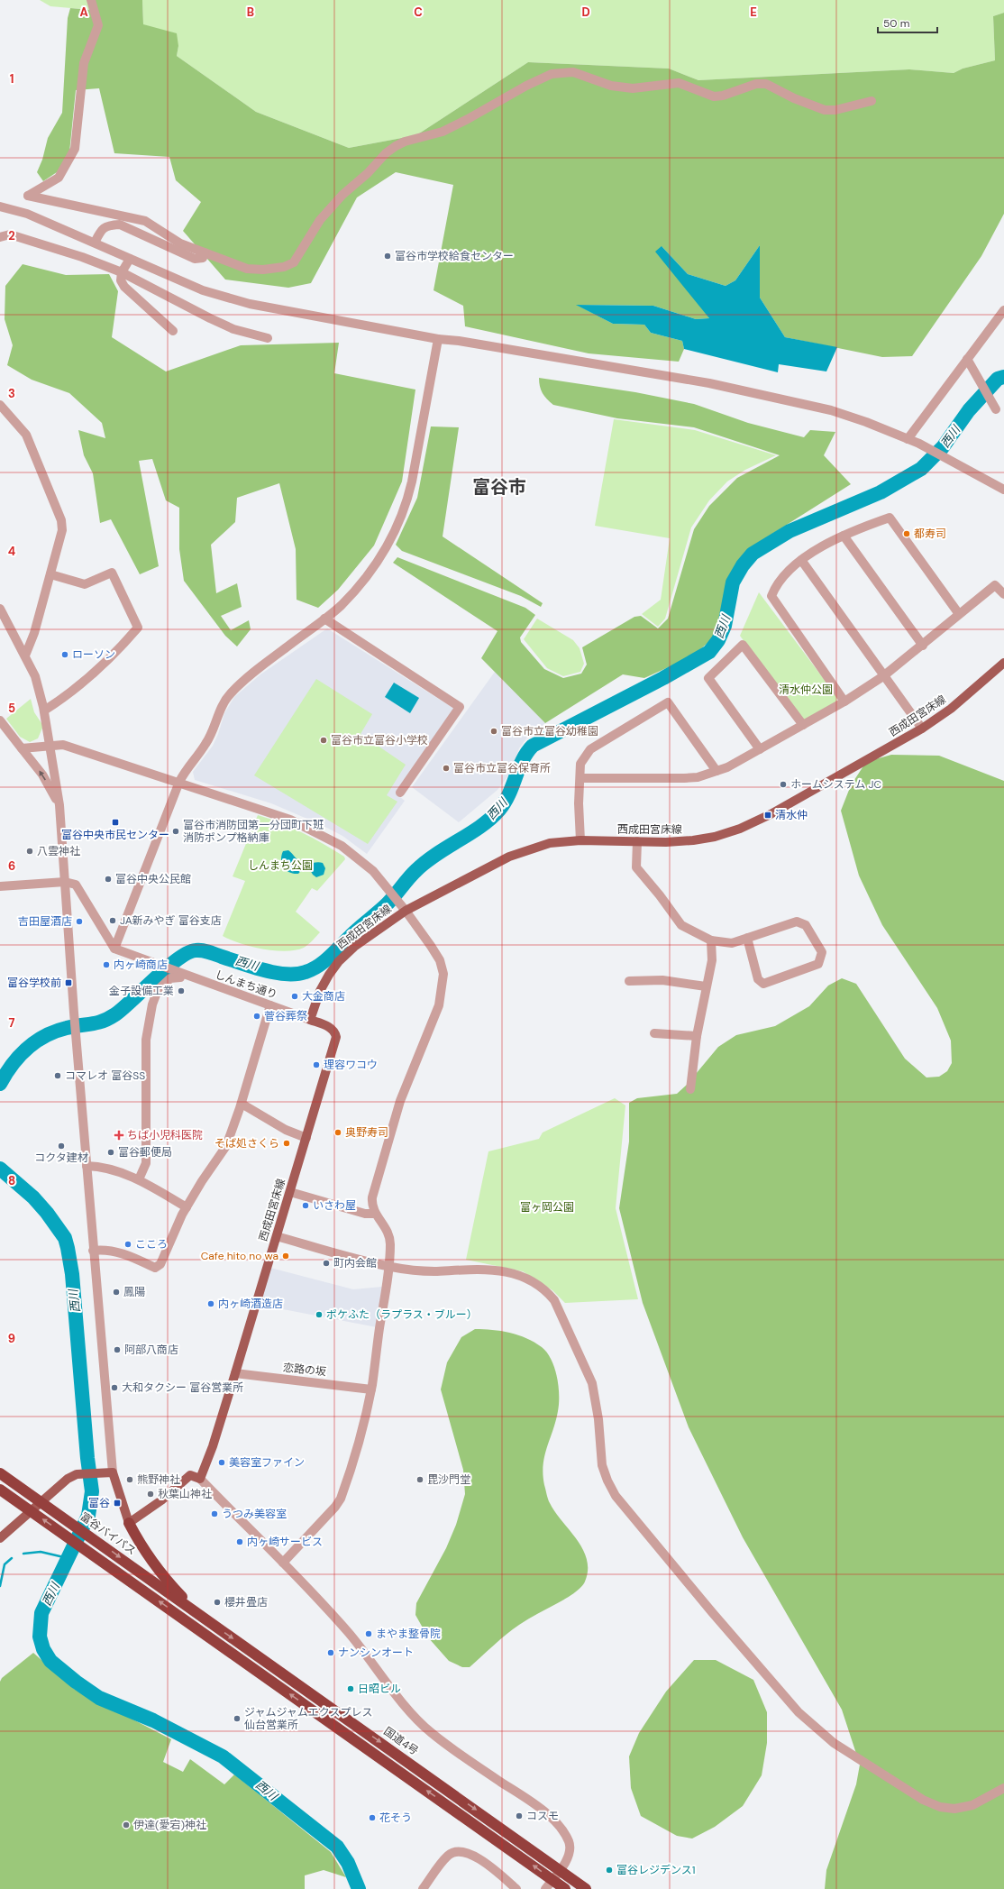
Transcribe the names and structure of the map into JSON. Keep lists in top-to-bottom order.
{
  "streets": {
    "highway": ["富谷バイパス", "国道4号"],
    "main road": ["西成田宮床線"],
    "street": ["しんまち通り", "恋路の坂"]
  },
  "crossings": [
    ["西成田宮床線", "しんまち通り"],
    ["西成田宮床線", "恋路の坂"],
    ["富谷バイパス", "国道4号"]
  ],
  "districts": ["富谷市"],
  "water": ["西川"],
  "parks": ["清水仲公園", "しんまち公園", "富ヶ岡公園"],
  "places": {
    "other": [
      "富谷市学校給食センター",
      "都寿司",
      "ローソン",
      "富谷市立富谷幼稚園",
      "富谷市立富谷小学校",
      "富谷市立富谷保育所",
      "ホームシステム JC",
      "富谷市消防団第一分団町下班 消防ポンプ格納庫",
      "八雲神社",
      "富谷中央公民館",
      "JA新みやぎ 富谷支店",
      "吉田屋酒店",
      "内ヶ崎商店",
      "金子設備工業",
      "大金商店",
      "菅谷葬祭",
      "理容ワコウ",
      "コマレオ 富谷SS",
      "奥野寿司",
      "そば処さくら",
      "コクタ建材",
      "富谷郵便局",
      "いさわ屋",
      "こころ",
      "Cafe hito no wa",
      "町内会館",
      "鳳陽",
      "内ヶ崎酒造店",
      "ポケふた（ラプラス・ブルー）",
      "阿部八商店",
      "大和タクシー 富谷営業所",
      "美容室ファイン",
      "熊野神社",
      "毘沙門堂",
      "秋葉山神社",
      "うつみ美容室",
      "内ヶ崎サービス",
      "櫻井畳店",
      "まやま整骨院",
      "ナンシンオート",
      "日昭ビル",
      "ジャムジャムエクスプレス 仙台営業所",
      "コスモ",
      "花そう",
      "伊達(愛宕)神社",
      "富谷レジデンス1"
    ],
    "transit": [
      "清水仲",
      "富谷中央市民センター",
      "富谷学校前",
      "富谷"
    ],
    "health": ["ちば小児科医院"]
  },
  "scale_bar": "50 m",
  "grid": {
    "columns": [
      "A",
      "B",
      "C",
      "D",
      "E"
    ],
    "rows": [
      "1",
      "2",
      "3",
      "4",
      "5",
      "6",
      "7",
      "8",
      "9"
    ]
  }
}
